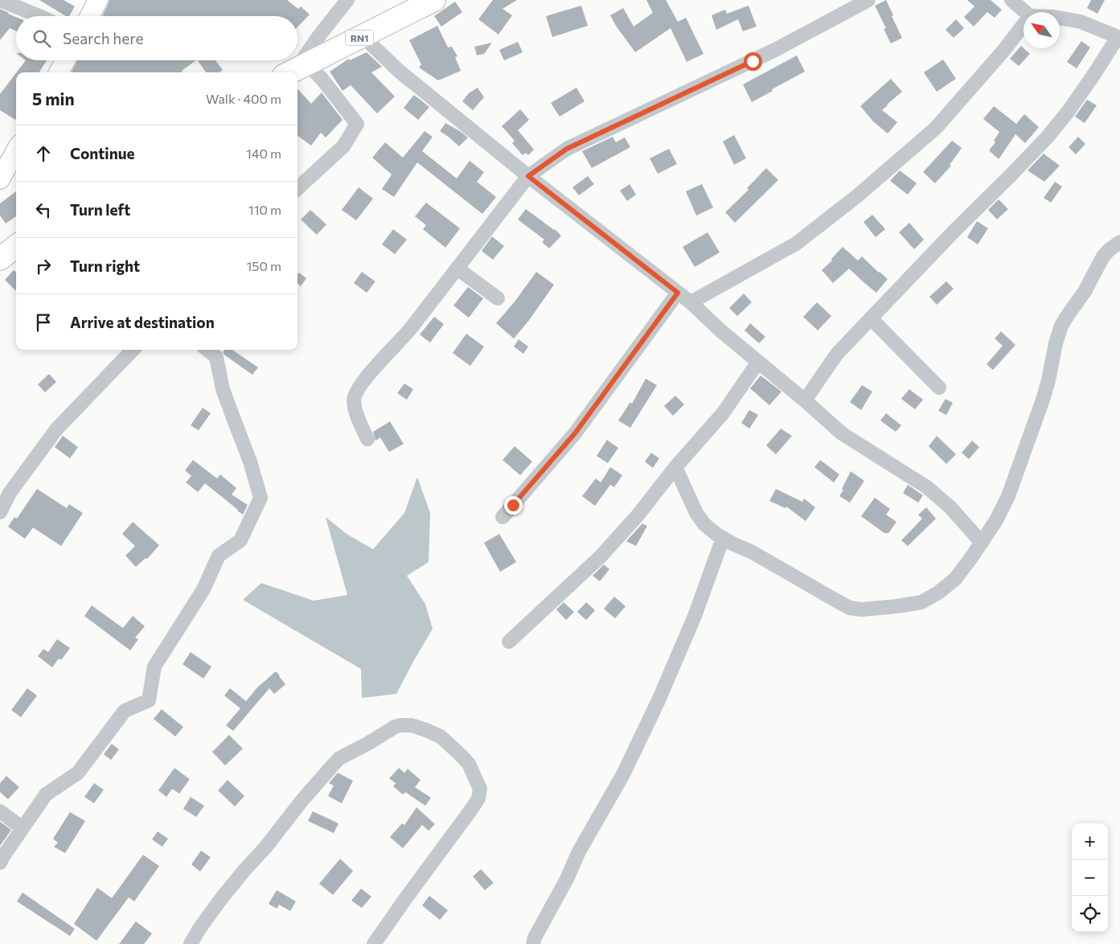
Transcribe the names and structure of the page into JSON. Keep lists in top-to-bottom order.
{
  "streets": {
    "highway": ["RN1"]
  },
  "north": "top left",
  "page": {
    "search": "Search here",
    "heading": ["5 min", "Walk · 400 m"],
    "list": [
      ["Continue", "140 m"],
      ["Turn left", "110 m"],
      ["Turn right", "150 m"],
      "Arrive at destination"
    ],
    "map_buttons": ["+", "−"]
  }
}
